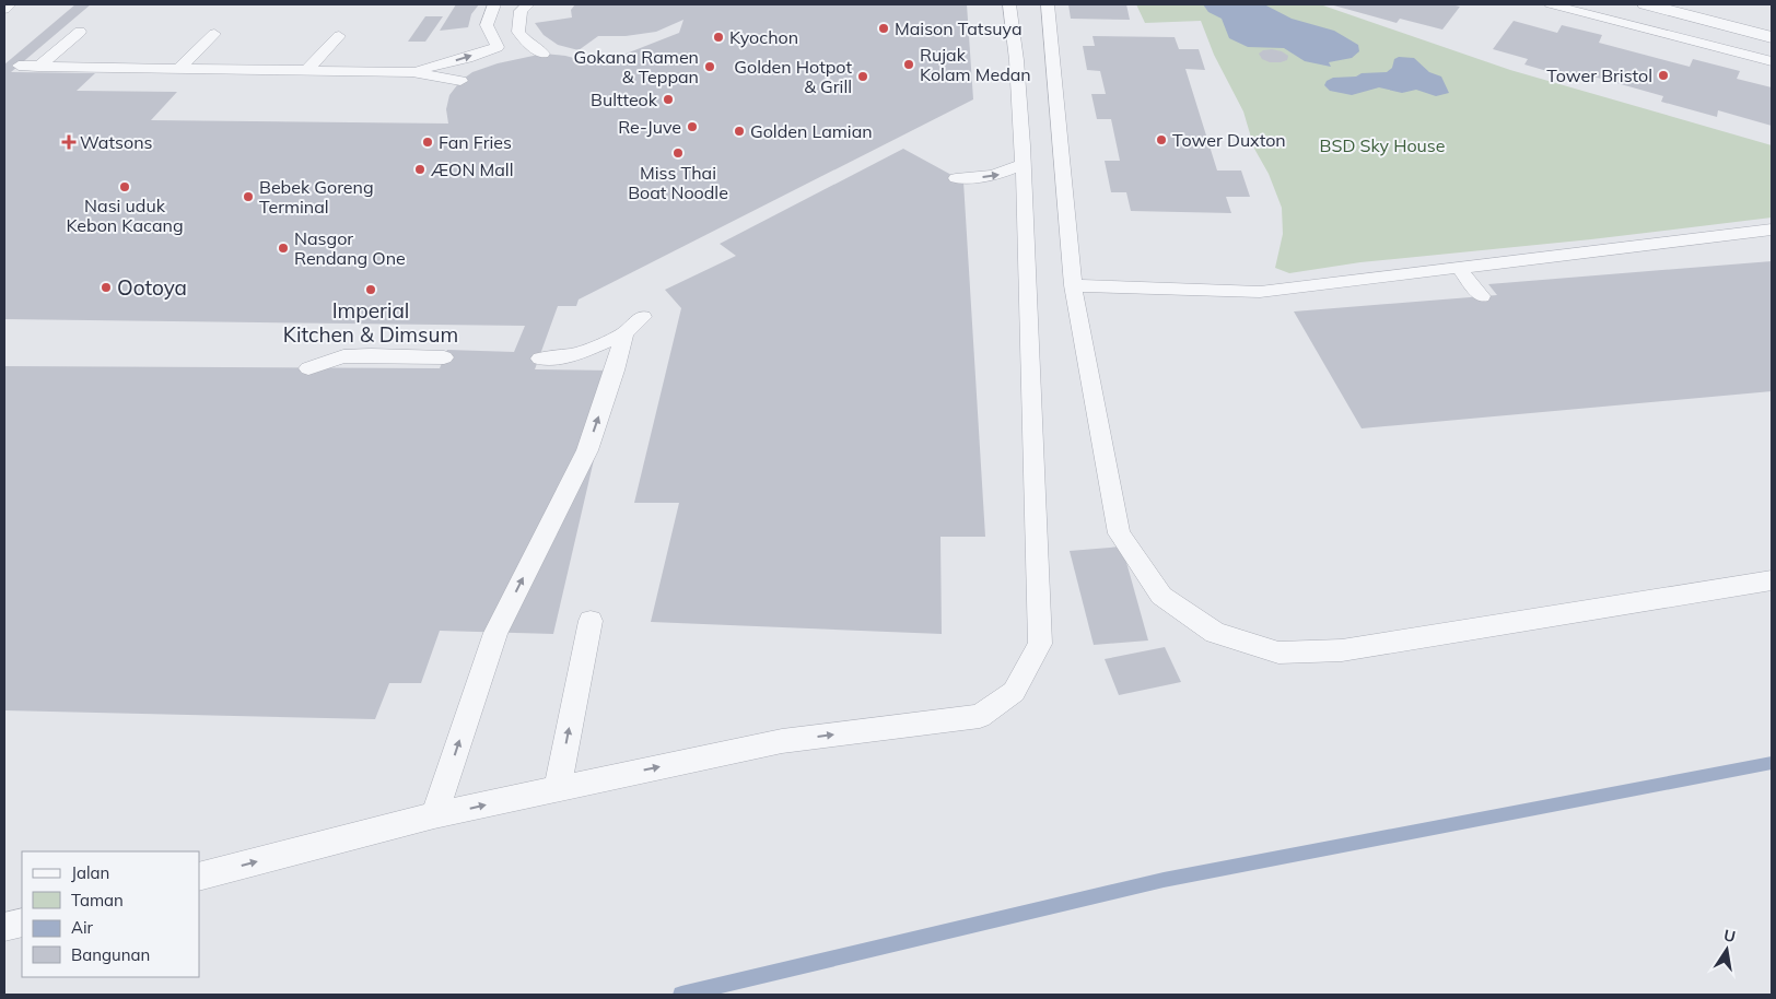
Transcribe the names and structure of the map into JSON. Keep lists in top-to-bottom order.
{
  "parks": ["BSD Sky House"],
  "places": {
    "other": [
      "Maison Tatsuya",
      "Kyochon",
      "Rujak Kolam Medan",
      "Gokana Ramen & Teppan",
      "Tower Bristol",
      "Golden Hotpot & Grill",
      "Bultteok",
      "Re-Juve",
      "Golden Lamian",
      "Tower Duxton",
      "Fan Fries",
      "Miss Thai Boat Noodle",
      "ÆON Mall",
      "Nasi uduk Kebon Kacang",
      "Bebek Goreng Terminal",
      "Nasgor Rendang One",
      "Ootoya",
      "Imperial Kitchen & Dimsum"
    ],
    "health": ["Watsons"]
  },
  "legend": [
    "Jalan",
    "Taman",
    "Air",
    "Bangunan"
  ],
  "north": "top"
}
